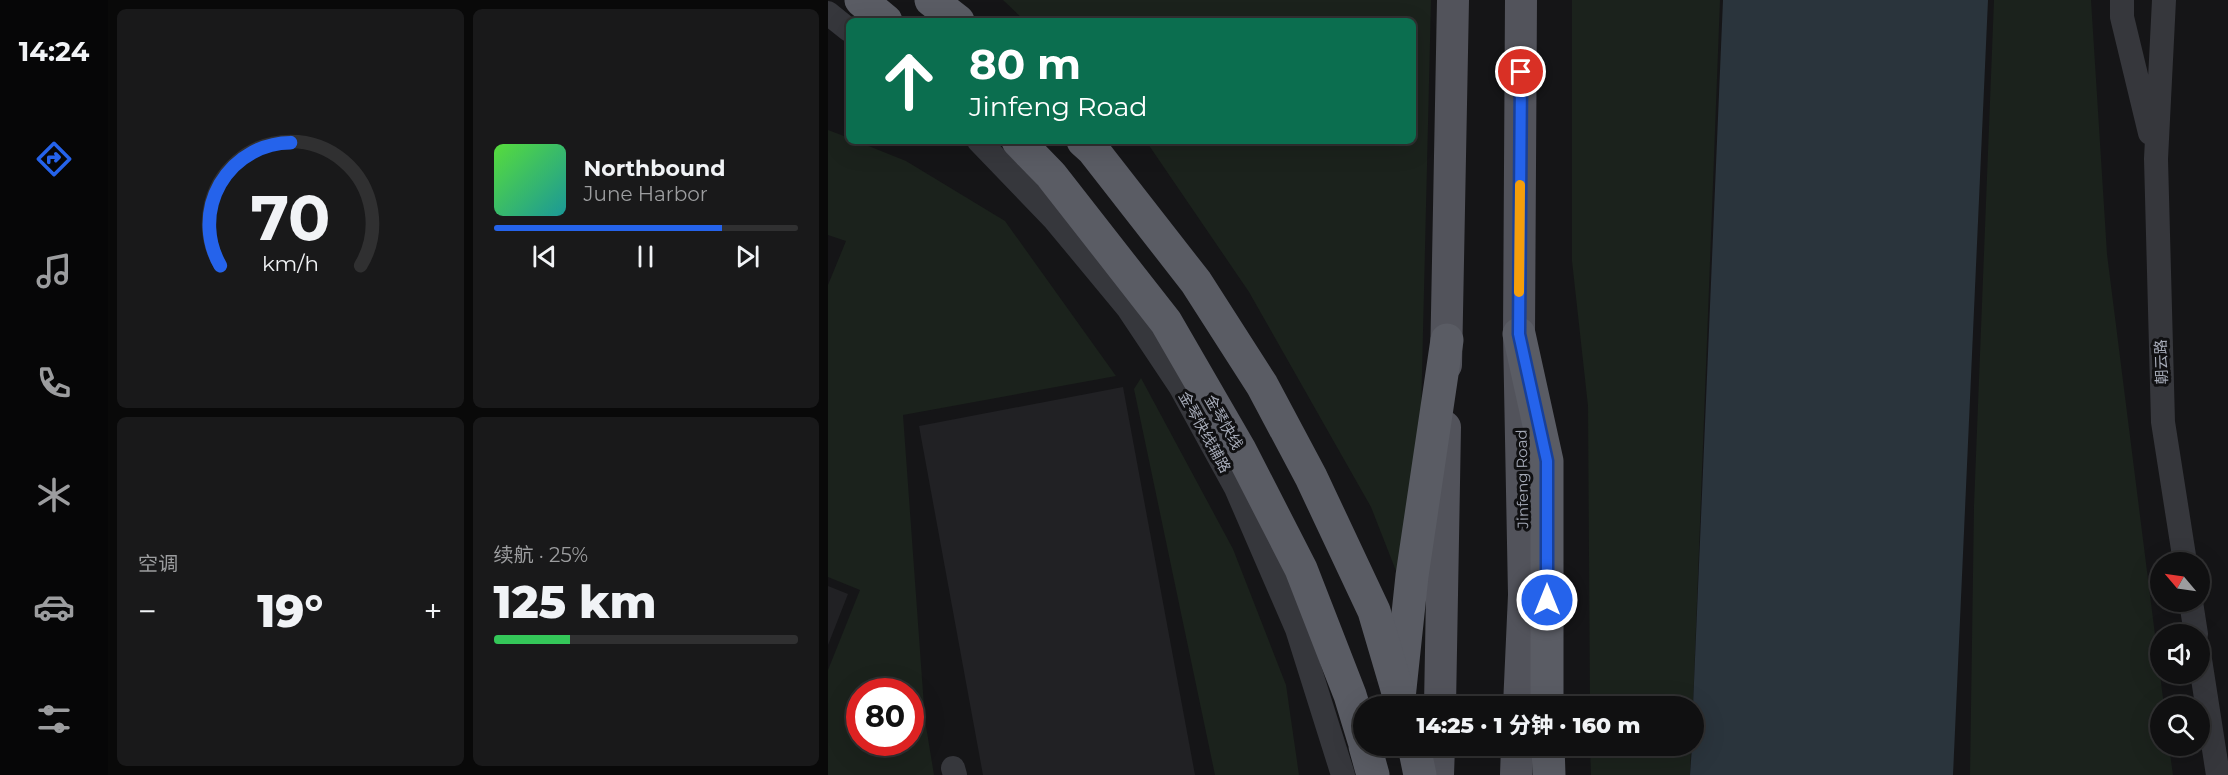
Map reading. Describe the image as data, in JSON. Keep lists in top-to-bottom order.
{
  "streets": {
    "highway": ["金琴快线"],
    "street": ["朝云路", "金琴快线辅路"]
  },
  "north": "top left",
  "page": {
    "tabs": "14:24",
    "turn": ["80 m", "Jinfeng Road"],
    "song": ["Northbound", "June Harbor"],
    "tile": [
      "空调",
      ["续航 · 25%", "125 km"]
    ],
    "heat": ["−", "19°", "+"],
    "limit": "80",
    "trip": "14:25 · 1 分钟 · 160 m",
    "gauge": ["70", "km/h"]
  }
}
